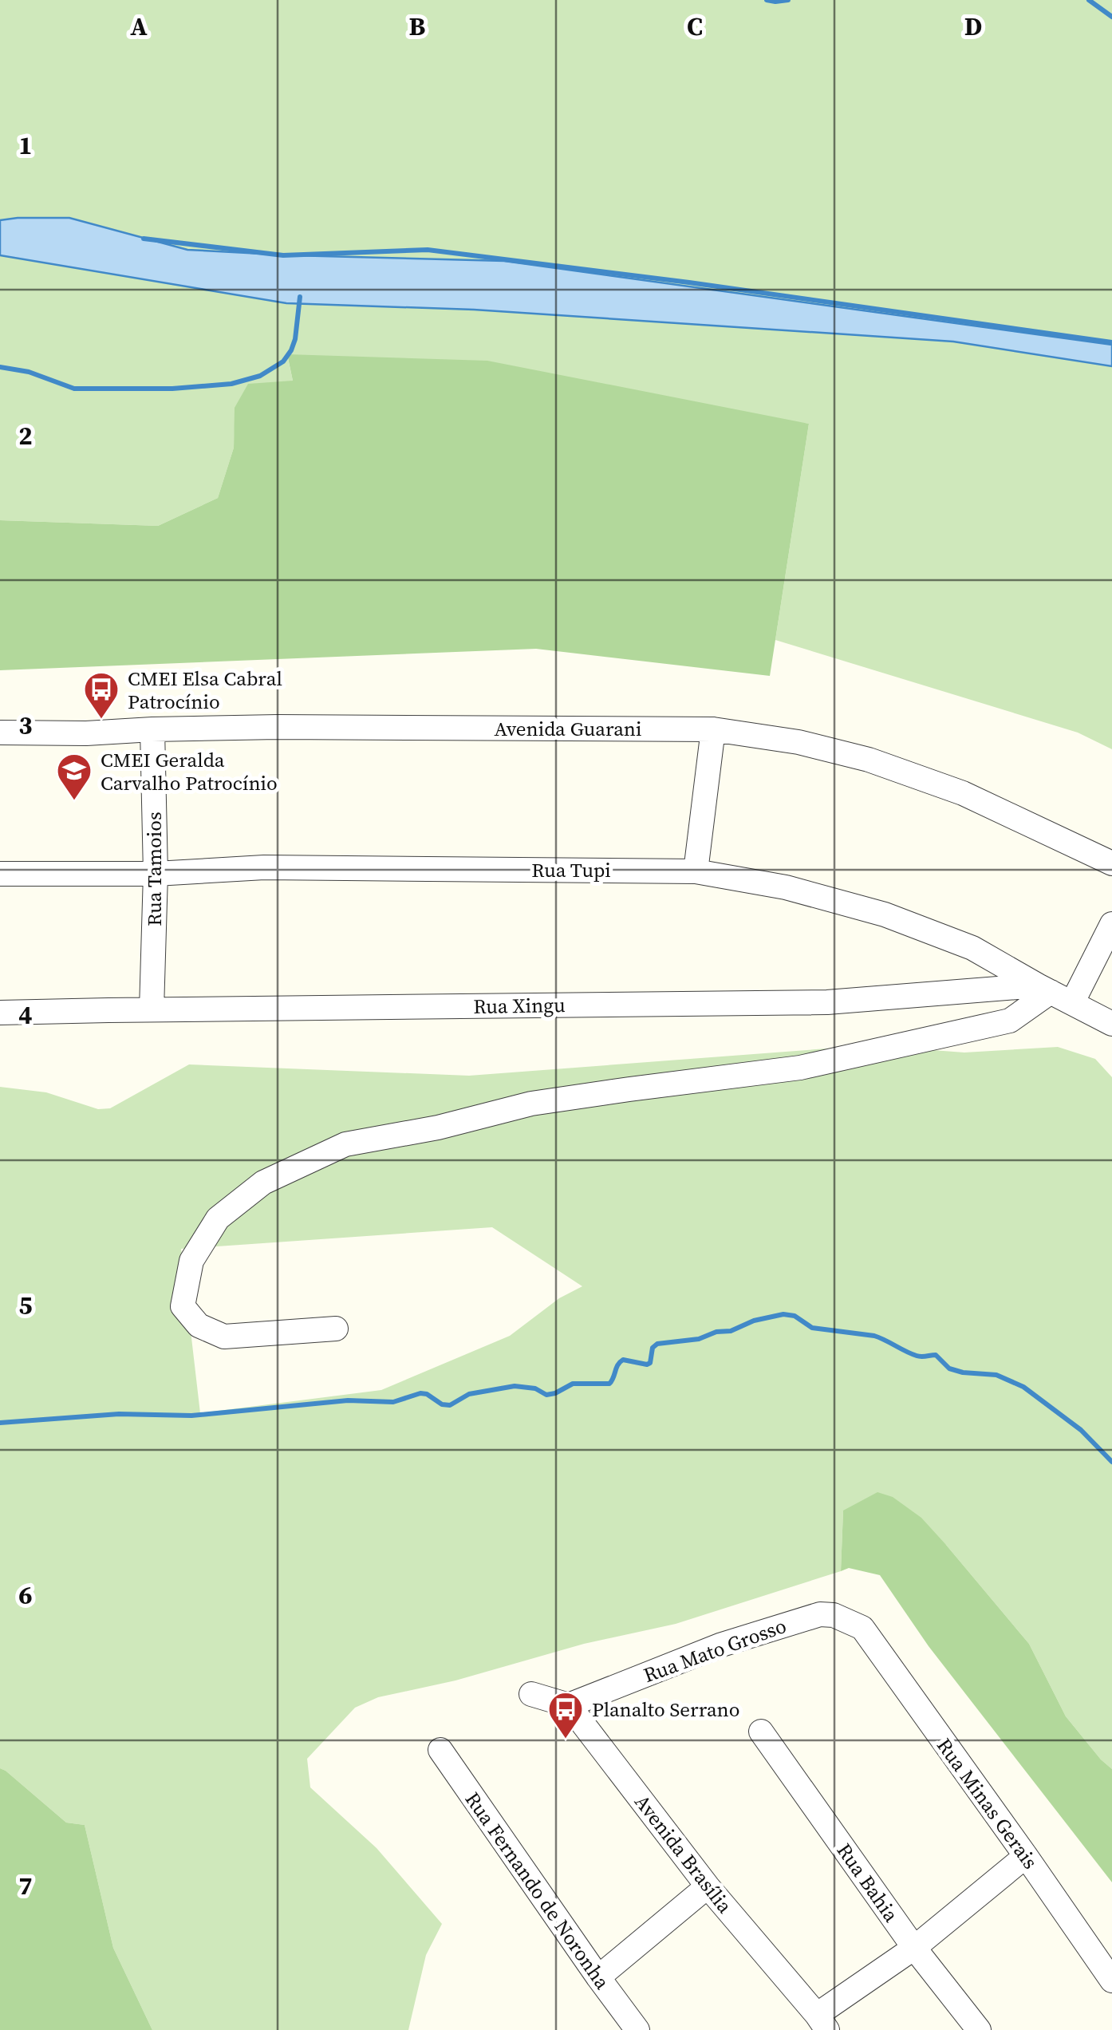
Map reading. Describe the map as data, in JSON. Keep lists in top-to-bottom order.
{
  "streets": {
    "street": [
      "Avenida Guarani",
      "Rua Tamoios",
      "Rua Tupi",
      "Rua Xingu",
      "Rua Mato Grosso",
      "Rua Minas Gerais",
      "Avenida Brasília",
      "Rua Bahia",
      "Rua Fernando de Noronha"
    ]
  },
  "crossings": [
    ["Avenida Guarani", "Rua Tamoios"],
    ["Rua Tamoios", "Rua Tupi"],
    ["Rua Tamoios", "Rua Xingu"],
    ["Rua Tupi", "Rua Xingu"],
    ["Rua Mato Grosso", "Rua Minas Gerais"],
    ["Rua Mato Grosso", "Avenida Brasília"]
  ],
  "places": {
    "bus stop": ["CMEI Elsa Cabral Patrocínio", "Planalto Serrano"],
    "school or university": ["CMEI Geralda Carvalho Patrocínio"]
  },
  "grid": {
    "columns": [
      "A",
      "B",
      "C",
      "D"
    ],
    "rows": [
      "1",
      "2",
      "3",
      "4",
      "5",
      "6",
      "7"
    ]
  }
}
